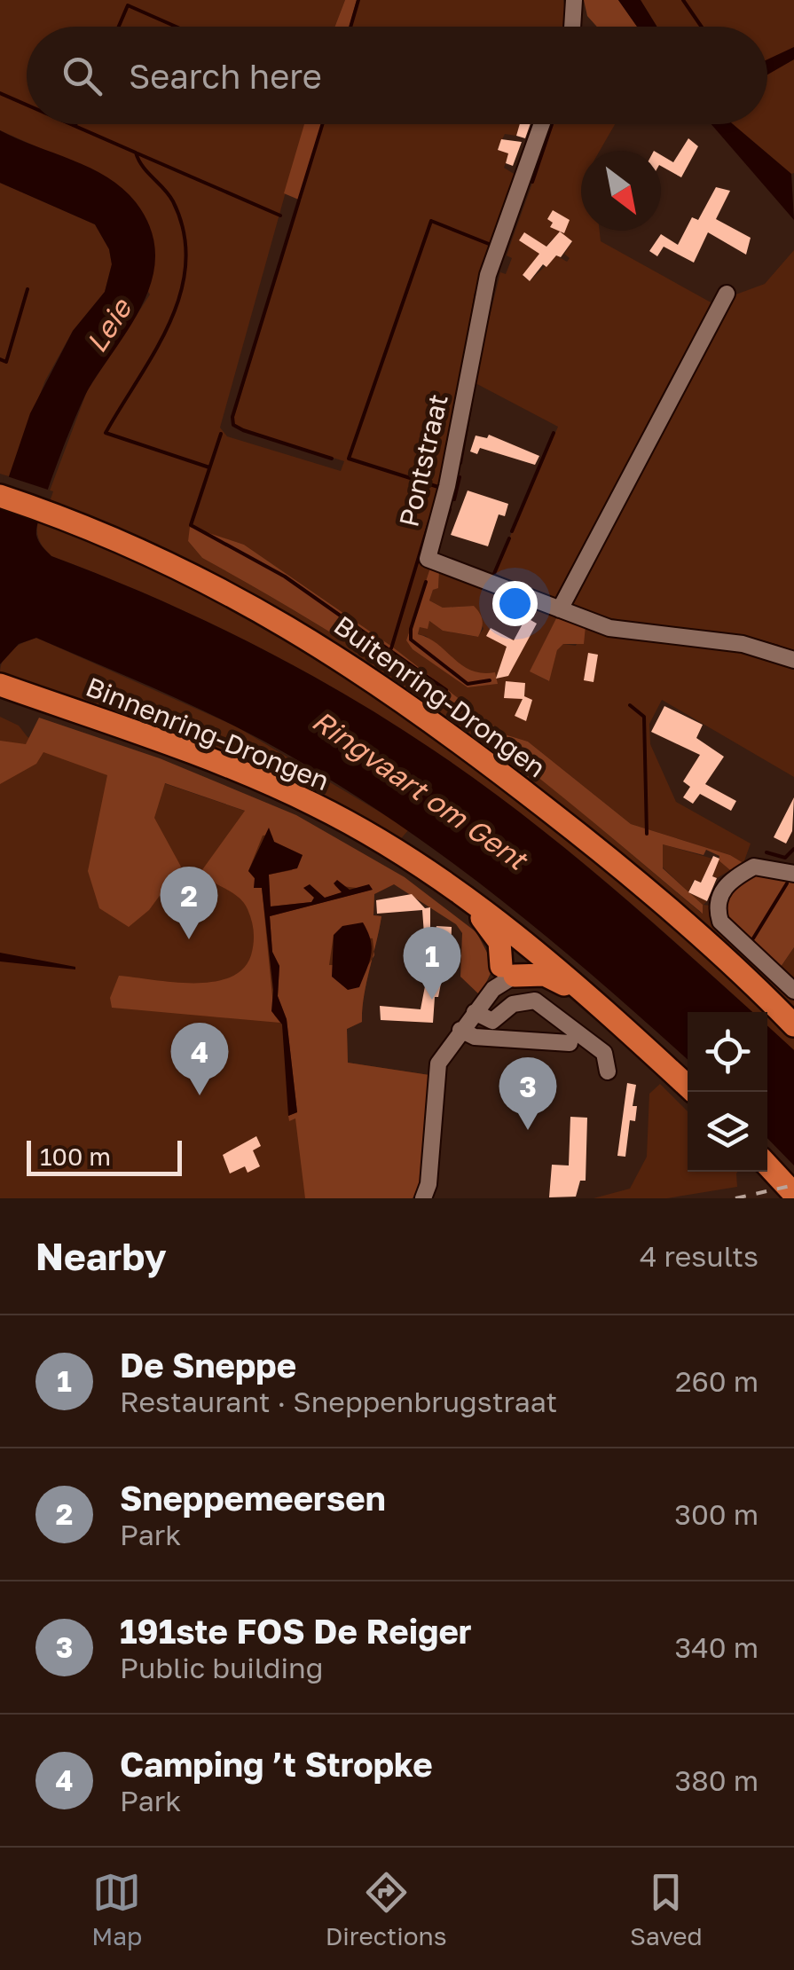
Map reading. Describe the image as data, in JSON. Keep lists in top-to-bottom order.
{
  "streets": {
    "highway": ["Buitenring-Drongen", "Binnenring-Drongen"],
    "street": ["Pontstraat"]
  },
  "water": ["Leie", "Ringvaart om Gent"],
  "scale_bar": "100 m",
  "north": "bottom right",
  "page": {
    "search": "Search here",
    "pins": [
      "2",
      "1",
      "4",
      "3"
    ],
    "scale": "100 m",
    "heading": ["Nearby", "4 results"],
    "list": [
      {
        "mark": "1",
        "name": "De Sneppe",
        "note": "Restaurant · Sneppenbrugstraat",
        "value": "260 m"
      },
      {
        "mark": "2",
        "name": "Sneppemeersen",
        "note": "Park",
        "value": "300 m"
      },
      {
        "mark": "3",
        "name": "191ste FOS De Reiger",
        "note": "Public building",
        "value": "340 m"
      },
      {
        "mark": "4",
        "name": "Camping ’t Stropke",
        "note": "Park",
        "value": "380 m"
      }
    ],
    "nav": ["Map", "Directions", "Saved"]
  }
}
